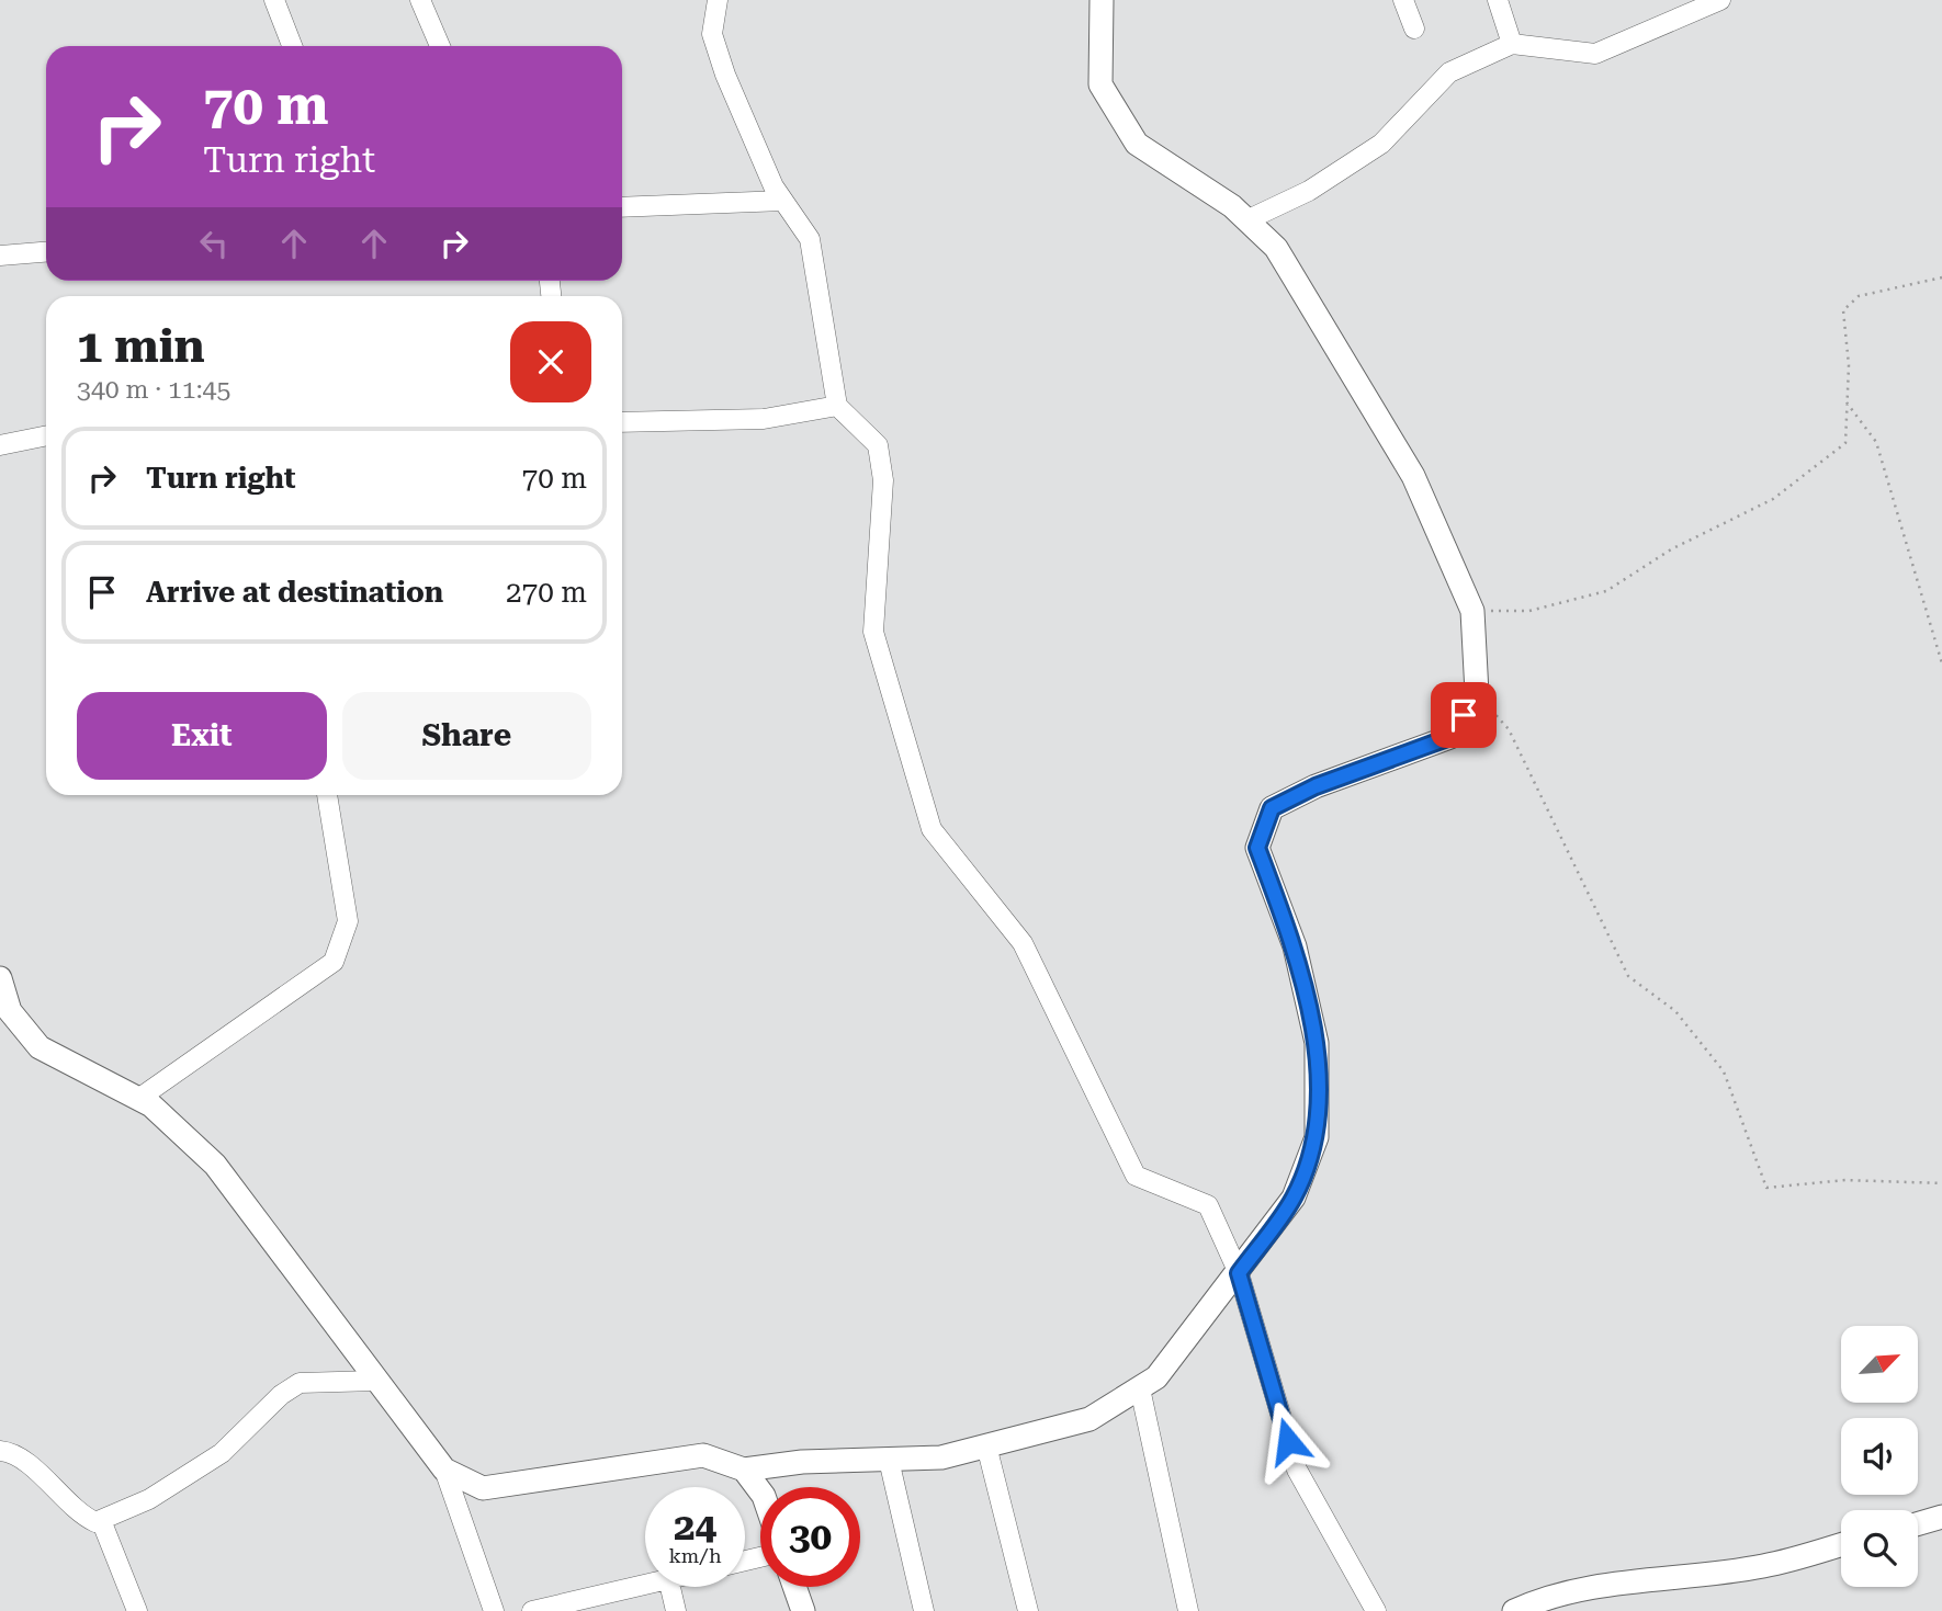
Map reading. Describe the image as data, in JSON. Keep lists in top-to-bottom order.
{
  "north": "top right",
  "page": {
    "turn": ["70 m", "Turn right"],
    "heading": ["1 min", "340 m · 11:45"],
    "list": [
      {
        "name": "Turn right",
        "value": "70 m"
      },
      {
        "name": "Arrive at destination",
        "value": "270 m"
      }
    ],
    "buttons": ["Exit", "Share"],
    "speed": "24 km/h",
    "limit": "30"
  }
}
